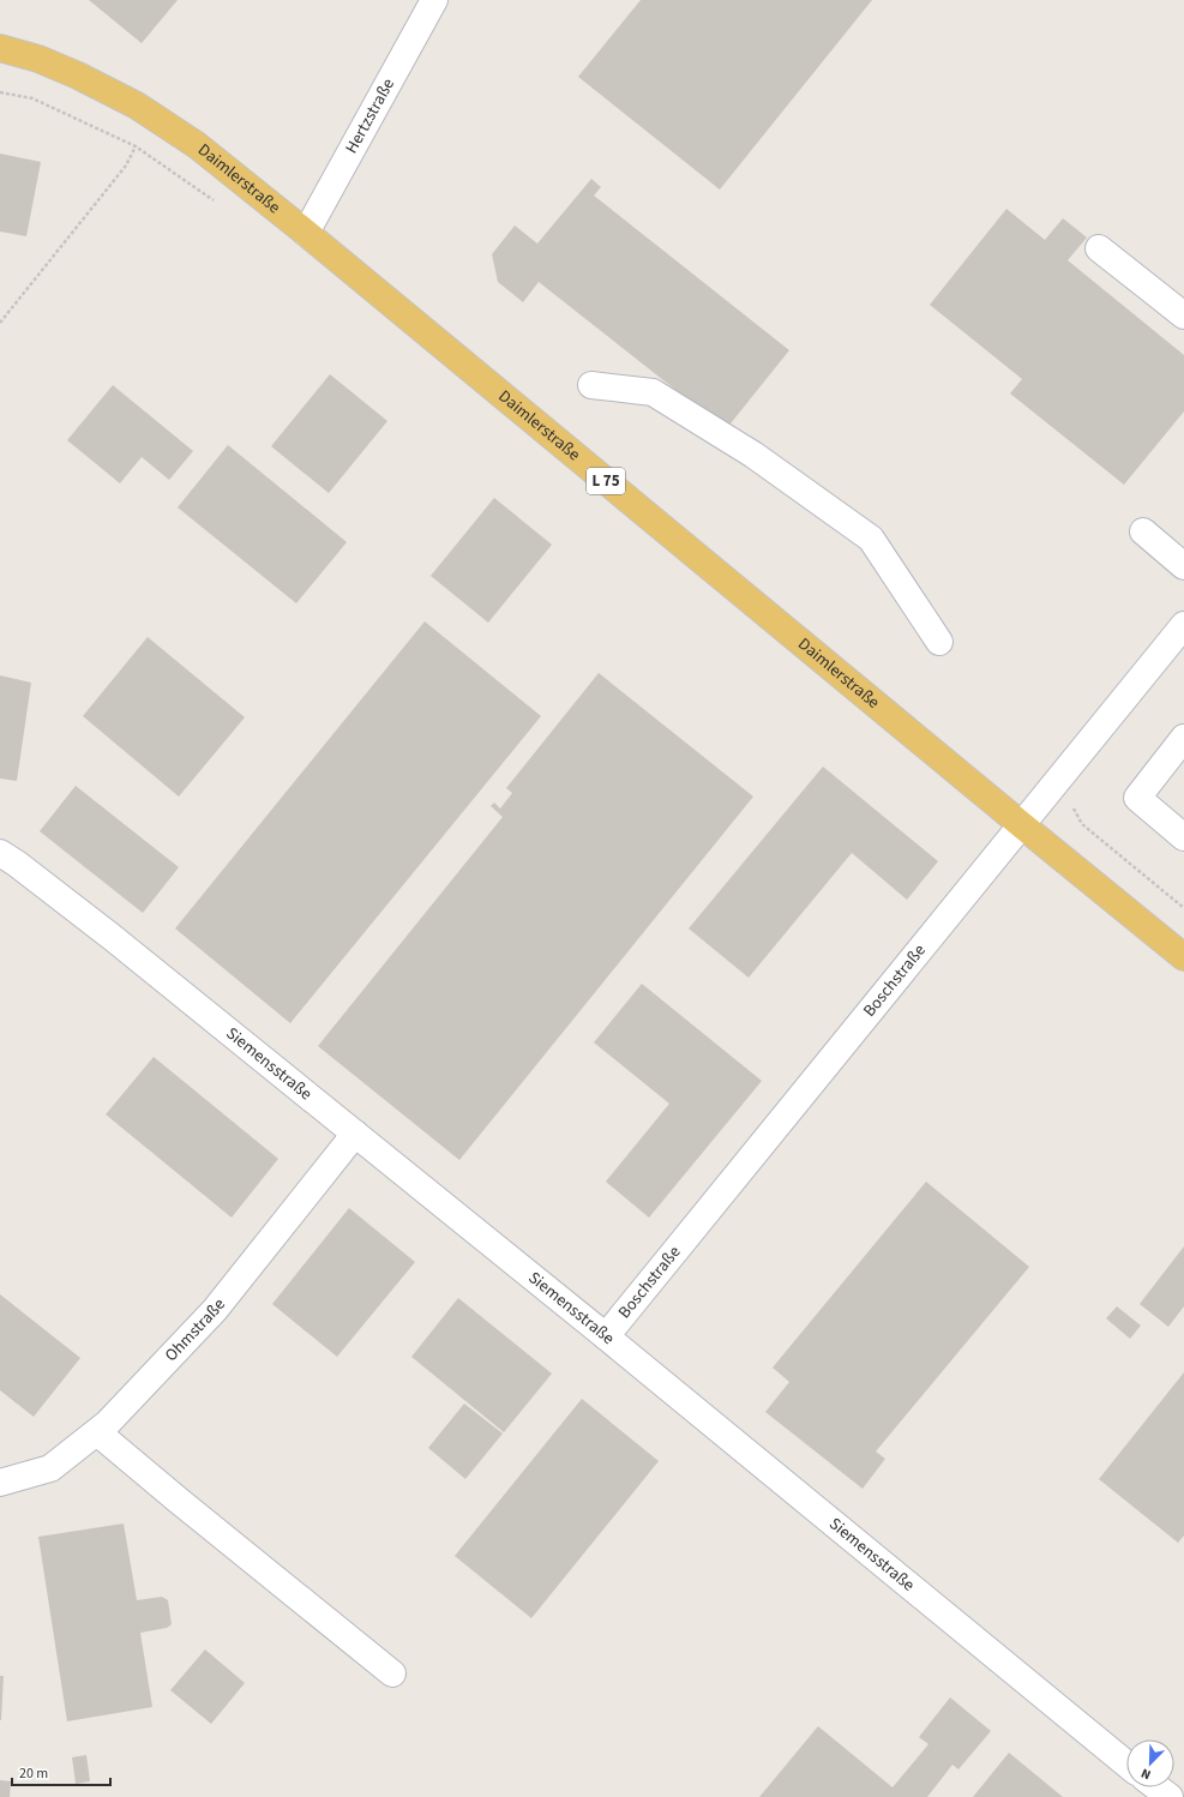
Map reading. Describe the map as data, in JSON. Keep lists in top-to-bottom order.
{
  "streets": {
    "main road": ["Daimlerstraße", "L 75"],
    "street": [
      "Hertzstraße",
      "Boschstraße",
      "Siemensstraße",
      "Ohmstraße"
    ]
  },
  "crossings": [
    ["Hertzstraße", "Daimlerstraße"],
    ["Daimlerstraße", "Boschstraße"],
    ["Boschstraße", "Siemensstraße"],
    ["Siemensstraße", "Ohmstraße"]
  ],
  "scale_bar": "20 m",
  "north": "bottom left"
}
